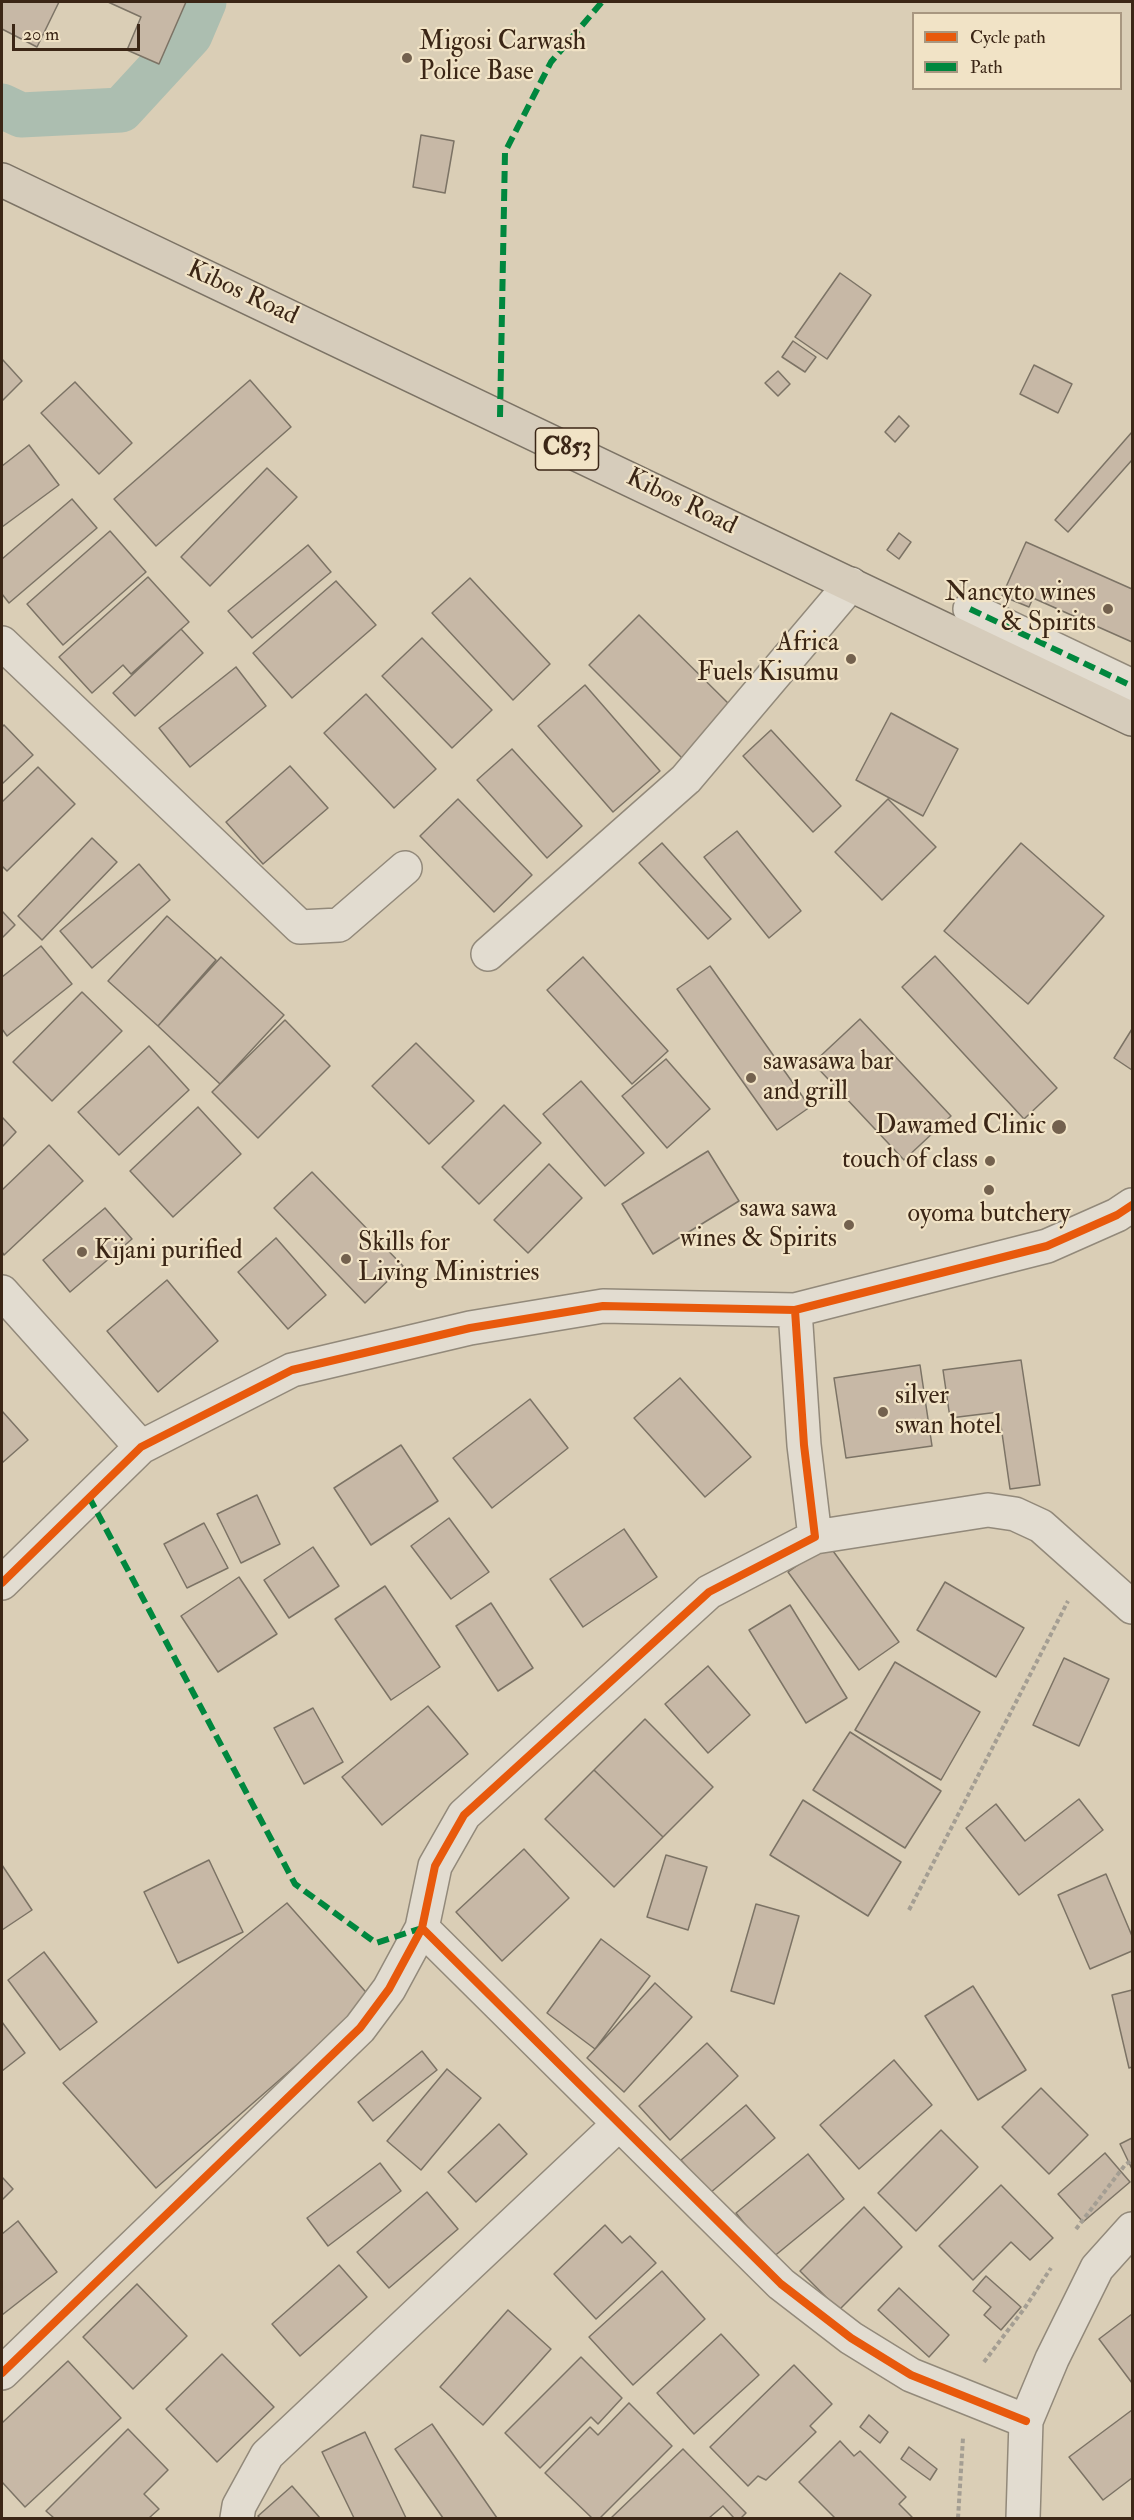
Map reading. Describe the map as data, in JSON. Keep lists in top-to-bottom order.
{
  "streets": {
    "main road": ["Kibos Road", "C853"]
  },
  "places": [
    "Migosi Carwash Police Base",
    "Nancyto wines & Spirits",
    "Africa Fuels Kisumu",
    "sawasawa bar and grill",
    "Dawamed Clinic",
    "touch of class",
    "oyoma butchery",
    "sawa sawa wines & Spirits",
    "Kijani purified",
    "Skills for Living Ministries",
    "silver swan hotel"
  ],
  "legend": ["Cycle path", "Path"],
  "scale_bar": "20 m"
}
